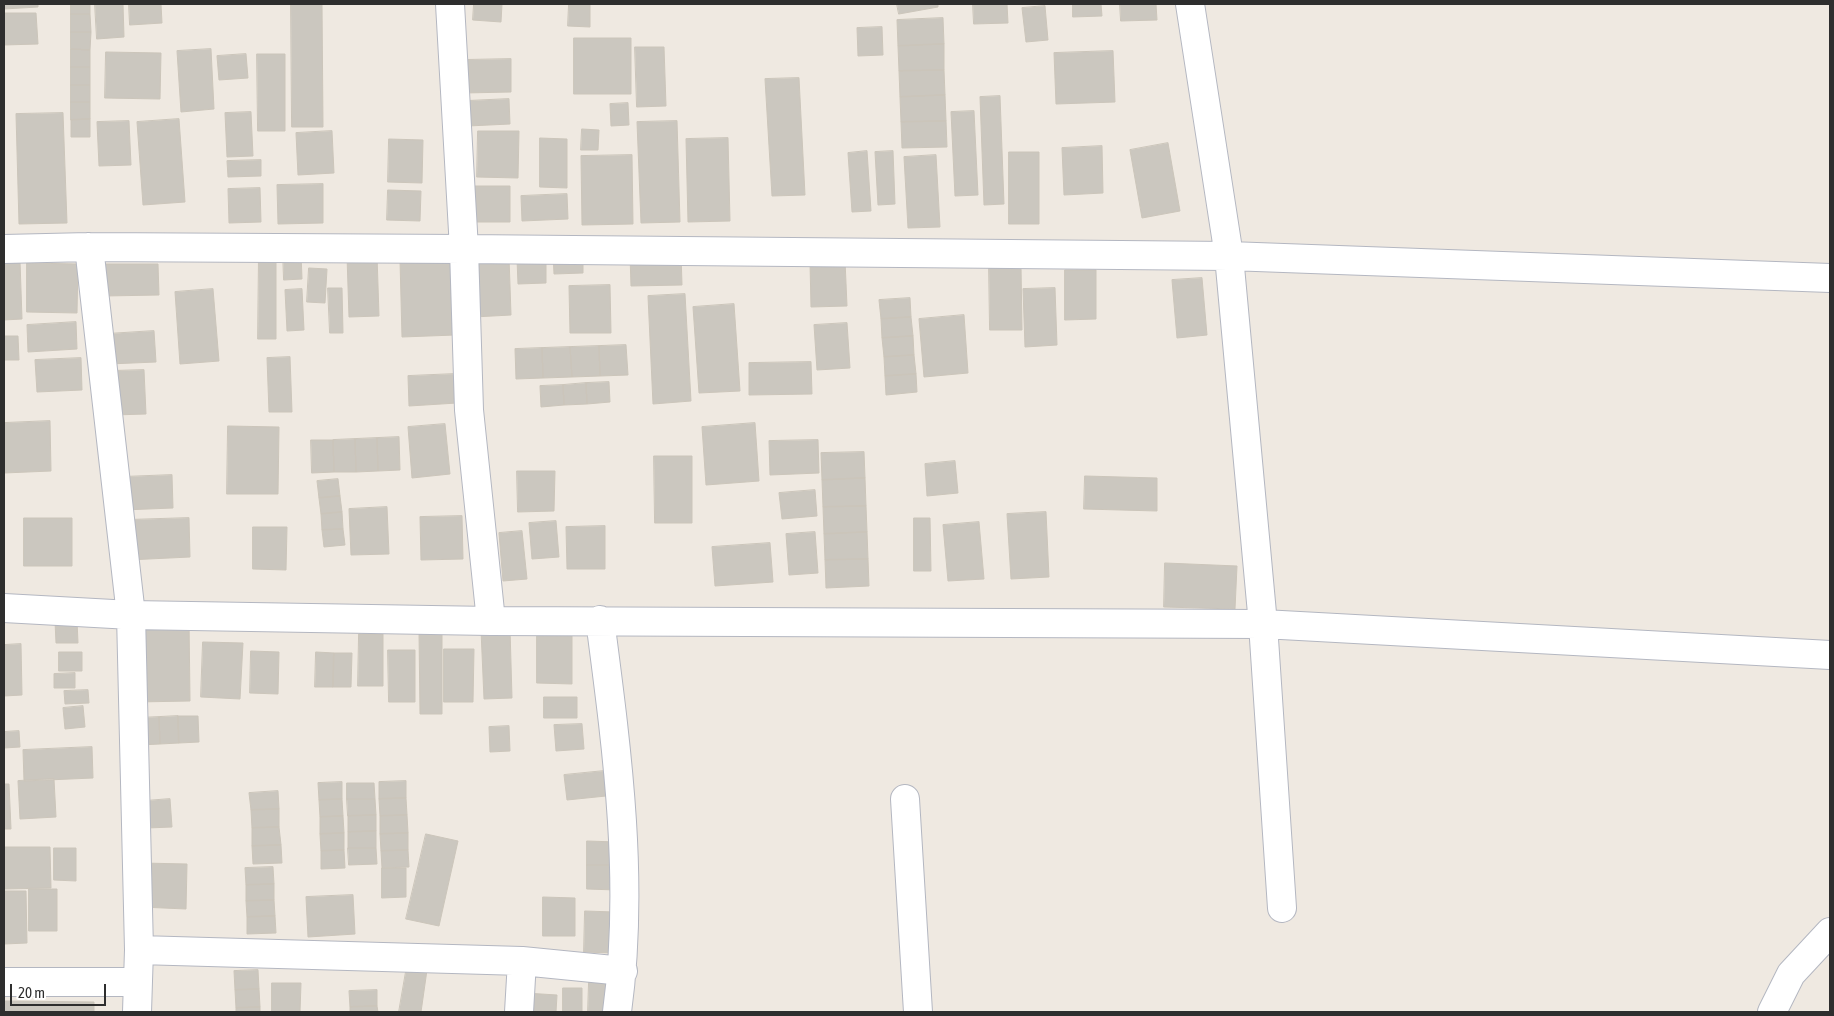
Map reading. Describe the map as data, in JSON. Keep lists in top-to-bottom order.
{
  "scale_bar": "20 m"
}
